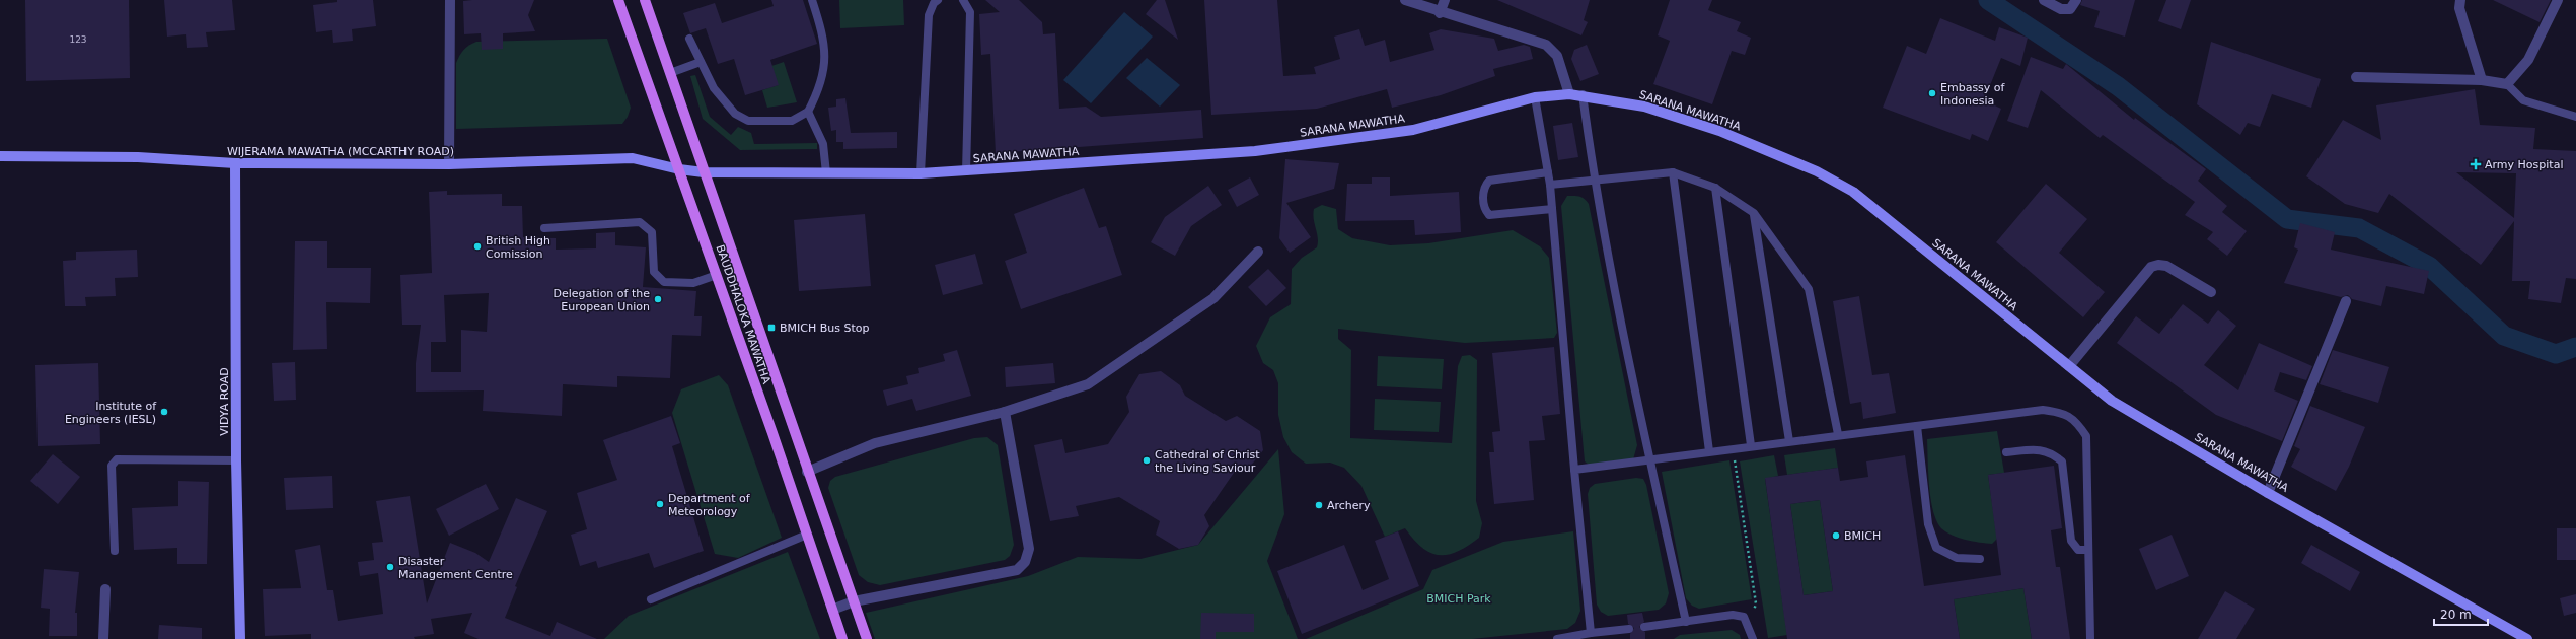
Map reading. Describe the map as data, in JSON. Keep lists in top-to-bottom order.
{
  "streets": {
    "main road": ["BAUDDHALOKA MAWATHA"],
    "street": ["SARANA MAWATHA", "WIJERAMA MAWATHA (MCCARTHY ROAD)", "VIDYA ROAD"]
  },
  "crossings": [
    ["SARANA MAWATHA", "WIJERAMA MAWATHA (MCCARTHY ROAD)"],
    ["SARANA MAWATHA", "BAUDDHALOKA MAWATHA"],
    ["WIJERAMA MAWATHA (MCCARTHY ROAD)", "BAUDDHALOKA MAWATHA"],
    ["WIJERAMA MAWATHA (MCCARTHY ROAD)", "VIDYA ROAD"]
  ],
  "parks": ["BMICH Park"],
  "places": {
    "other": [
      "Embassy of Indonesia",
      "British High Comission",
      "Delegation of the European Union",
      "Institute of Engineers (IESL)",
      "Cathedral of Christ the Living Saviour",
      "Department of Meteorology",
      "Archery",
      "BMICH",
      "Disaster Management Centre"
    ],
    "health": ["Army Hospital"],
    "transit": ["BMICH Bus Stop"]
  },
  "house_numbers": ["123"],
  "scale_bar": "20 m"
}
